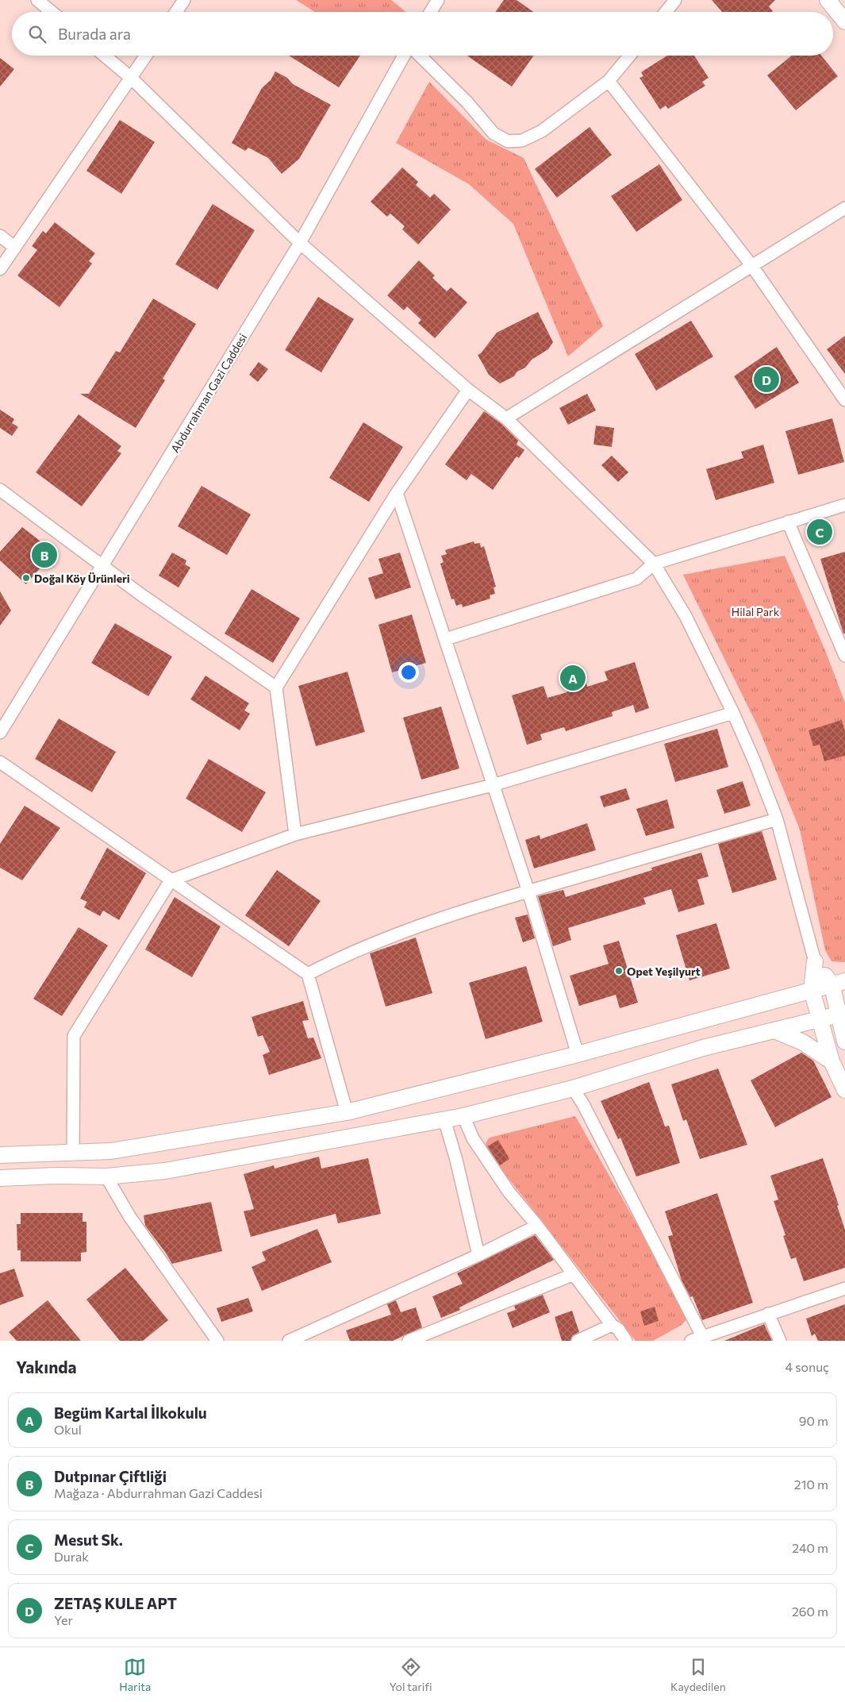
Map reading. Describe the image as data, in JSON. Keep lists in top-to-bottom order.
{
  "streets": {
    "street": ["Abdurrahman Gazi Caddesi"]
  },
  "parks": ["Hilal Park"],
  "places": ["Doğal Köy Ürünleri", "Opet Yeşilyurt"],
  "page": {
    "search": "Burada ara",
    "pins": [
      "D",
      "C",
      "B",
      "A"
    ],
    "heading": ["Yakında", "4 sonuç"],
    "list": [
      {
        "mark": "A",
        "name": "Begüm Kartal İlkokulu",
        "note": "Okul",
        "value": "90 m"
      },
      {
        "mark": "B",
        "name": "Dutpınar Çiftliği",
        "note": "Mağaza · Abdurrahman Gazi Caddesi",
        "value": "210 m"
      },
      {
        "mark": "C",
        "name": "Mesut Sk.",
        "note": "Durak",
        "value": "240 m"
      },
      {
        "mark": "D",
        "name": "ZETAŞ KULE APT",
        "note": "Yer",
        "value": "260 m"
      }
    ],
    "nav": ["Harita", "Yol tarifi", "Kaydedilen"]
  }
}
